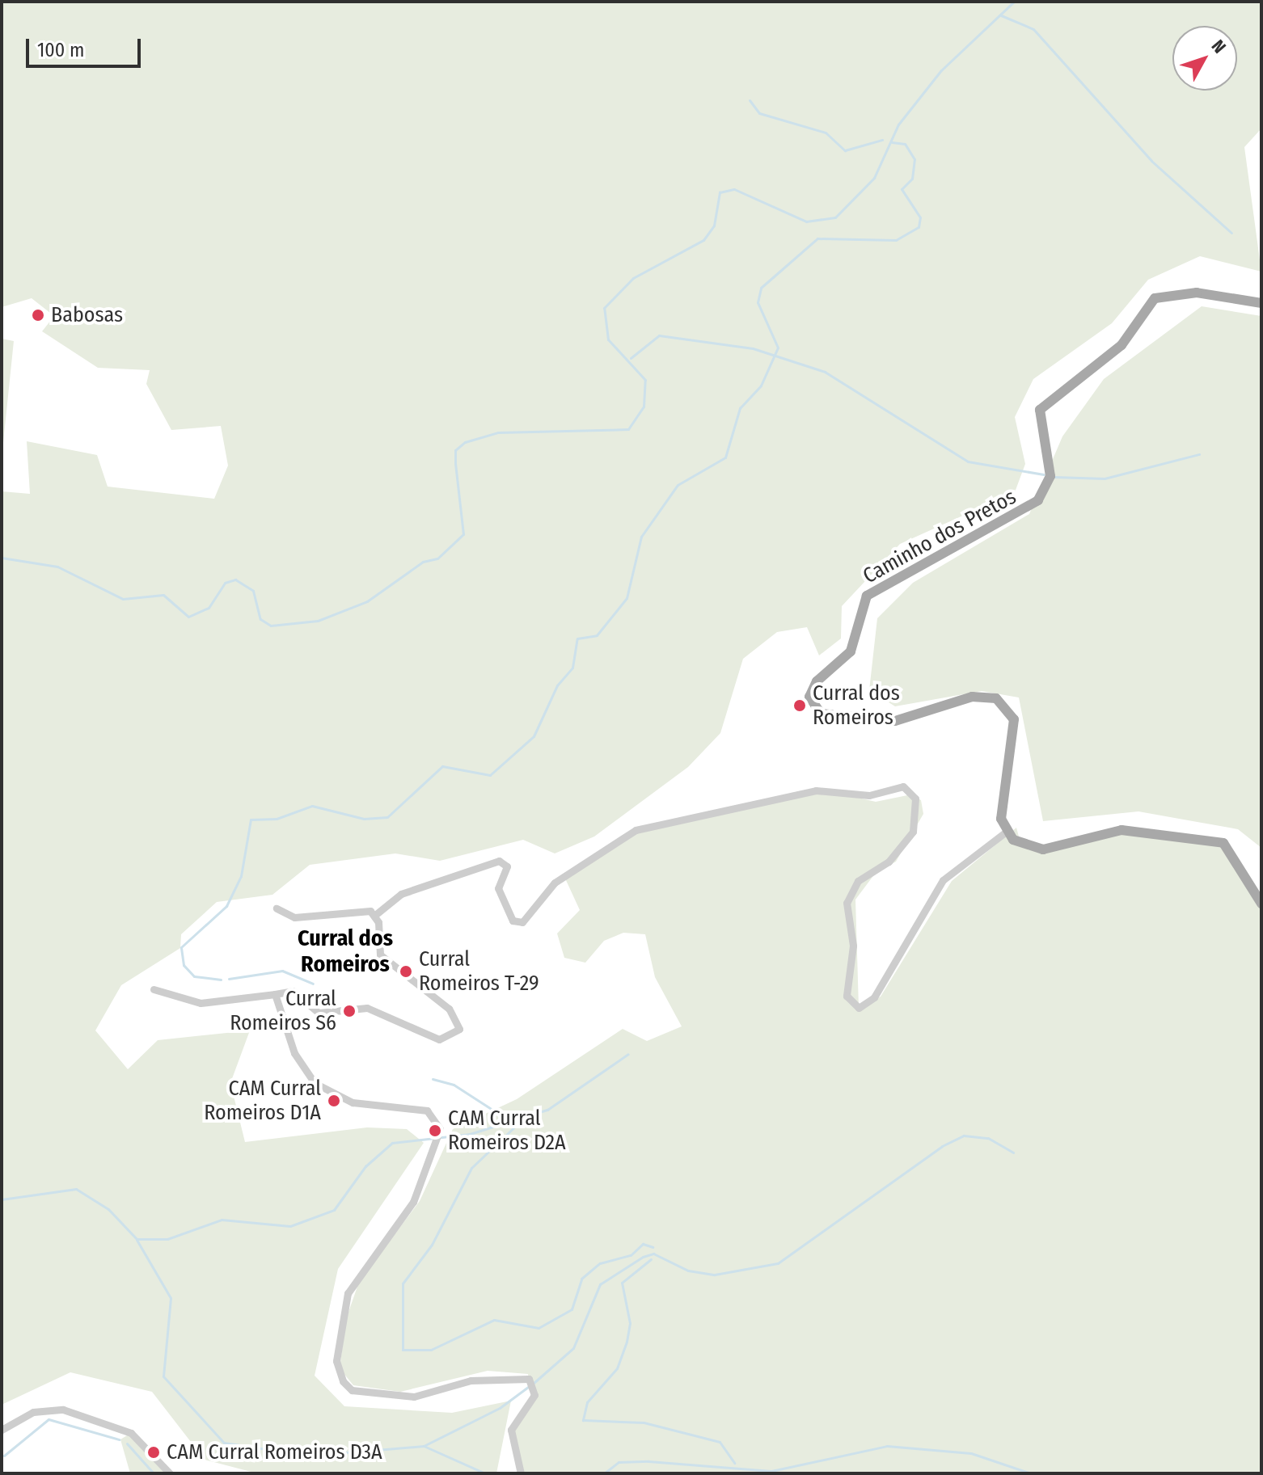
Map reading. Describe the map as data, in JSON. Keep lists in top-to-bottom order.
{
  "streets": {
    "main road": ["Caminho dos Pretos"]
  },
  "districts": ["Curral dos Romeiros"],
  "places": [
    "Babosas",
    "Curral dos Romeiros",
    "Curral Romeiros T-29",
    "Curral Romeiros S6",
    "CAM Curral Romeiros D1A",
    "CAM Curral Romeiros D2A",
    "CAM Curral Romeiros D3A"
  ],
  "scale_bar": "100 m",
  "north": "top right"
}
